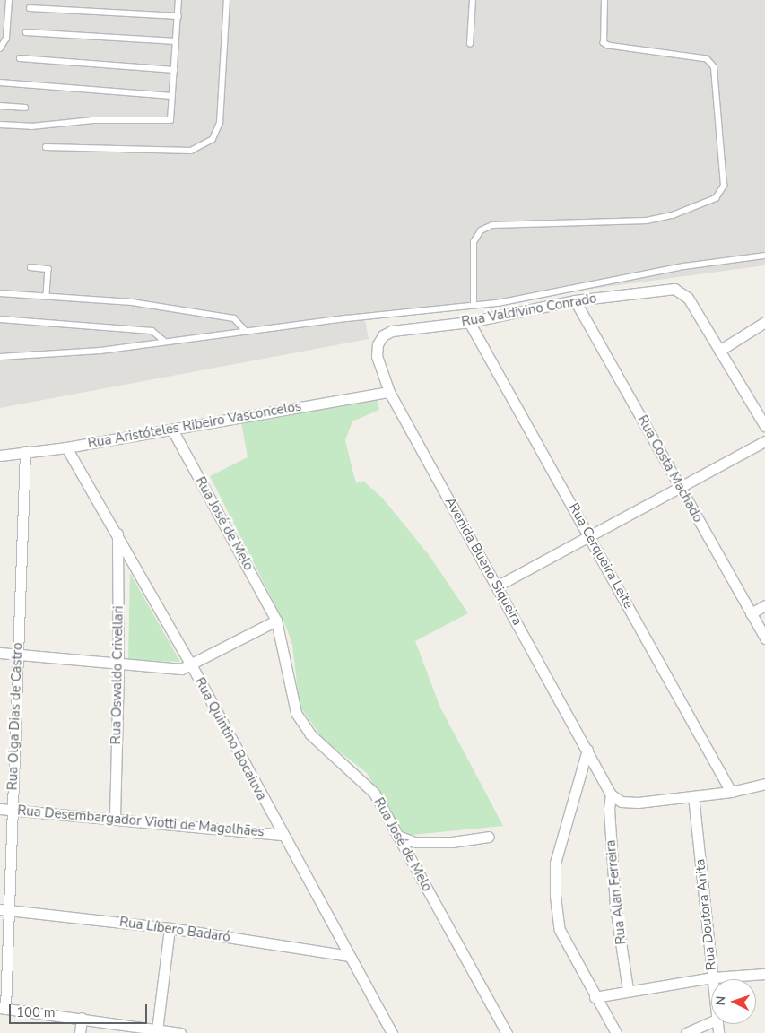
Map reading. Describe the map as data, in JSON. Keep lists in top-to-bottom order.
{
  "streets": {
    "street": [
      "Rua Valdivino Conrado",
      "Rua Aristóteles Ribeiro Vasconcelos",
      "Rua Costa Machado",
      "Rua José de Melo",
      "Rua Cerqueira Leite",
      "Avenida Bueno Siqueira",
      "Rua Oswaldo Crivellari",
      "Rua Olga Dias de Castro",
      "Rua Quintino Bocaiuva",
      "Rua Desembargador Viotti de Magalhães",
      "Rua Alan Ferreira",
      "Rua Doutora Anita",
      "Rua Líbero Badaró"
    ]
  },
  "crossings": [
    ["Rua Valdivino Conrado", "Rua Costa Machado"],
    ["Rua Valdivino Conrado", "Rua Cerqueira Leite"],
    ["Rua Valdivino Conrado", "Avenida Bueno Siqueira"],
    ["Rua Aristóteles Ribeiro Vasconcelos", "Rua José de Melo"],
    ["Rua Aristóteles Ribeiro Vasconcelos", "Avenida Bueno Siqueira"],
    ["Rua Aristóteles Ribeiro Vasconcelos", "Rua Olga Dias de Castro"],
    ["Rua Aristóteles Ribeiro Vasconcelos", "Rua Quintino Bocaiuva"],
    ["Avenida Bueno Siqueira", "Rua Alan Ferreira"],
    ["Rua Oswaldo Crivellari", "Rua Quintino Bocaiuva"],
    ["Rua Oswaldo Crivellari", "Rua Desembargador Viotti de Magalhães"],
    ["Rua Olga Dias de Castro", "Rua Desembargador Viotti de Magalhães"],
    ["Rua Olga Dias de Castro", "Rua Líbero Badaró"],
    ["Rua Quintino Bocaiuva", "Rua Desembargador Viotti de Magalhães"],
    ["Rua Quintino Bocaiuva", "Rua Líbero Badaró"]
  ],
  "scale_bar": "100 m",
  "north": "left"
}
